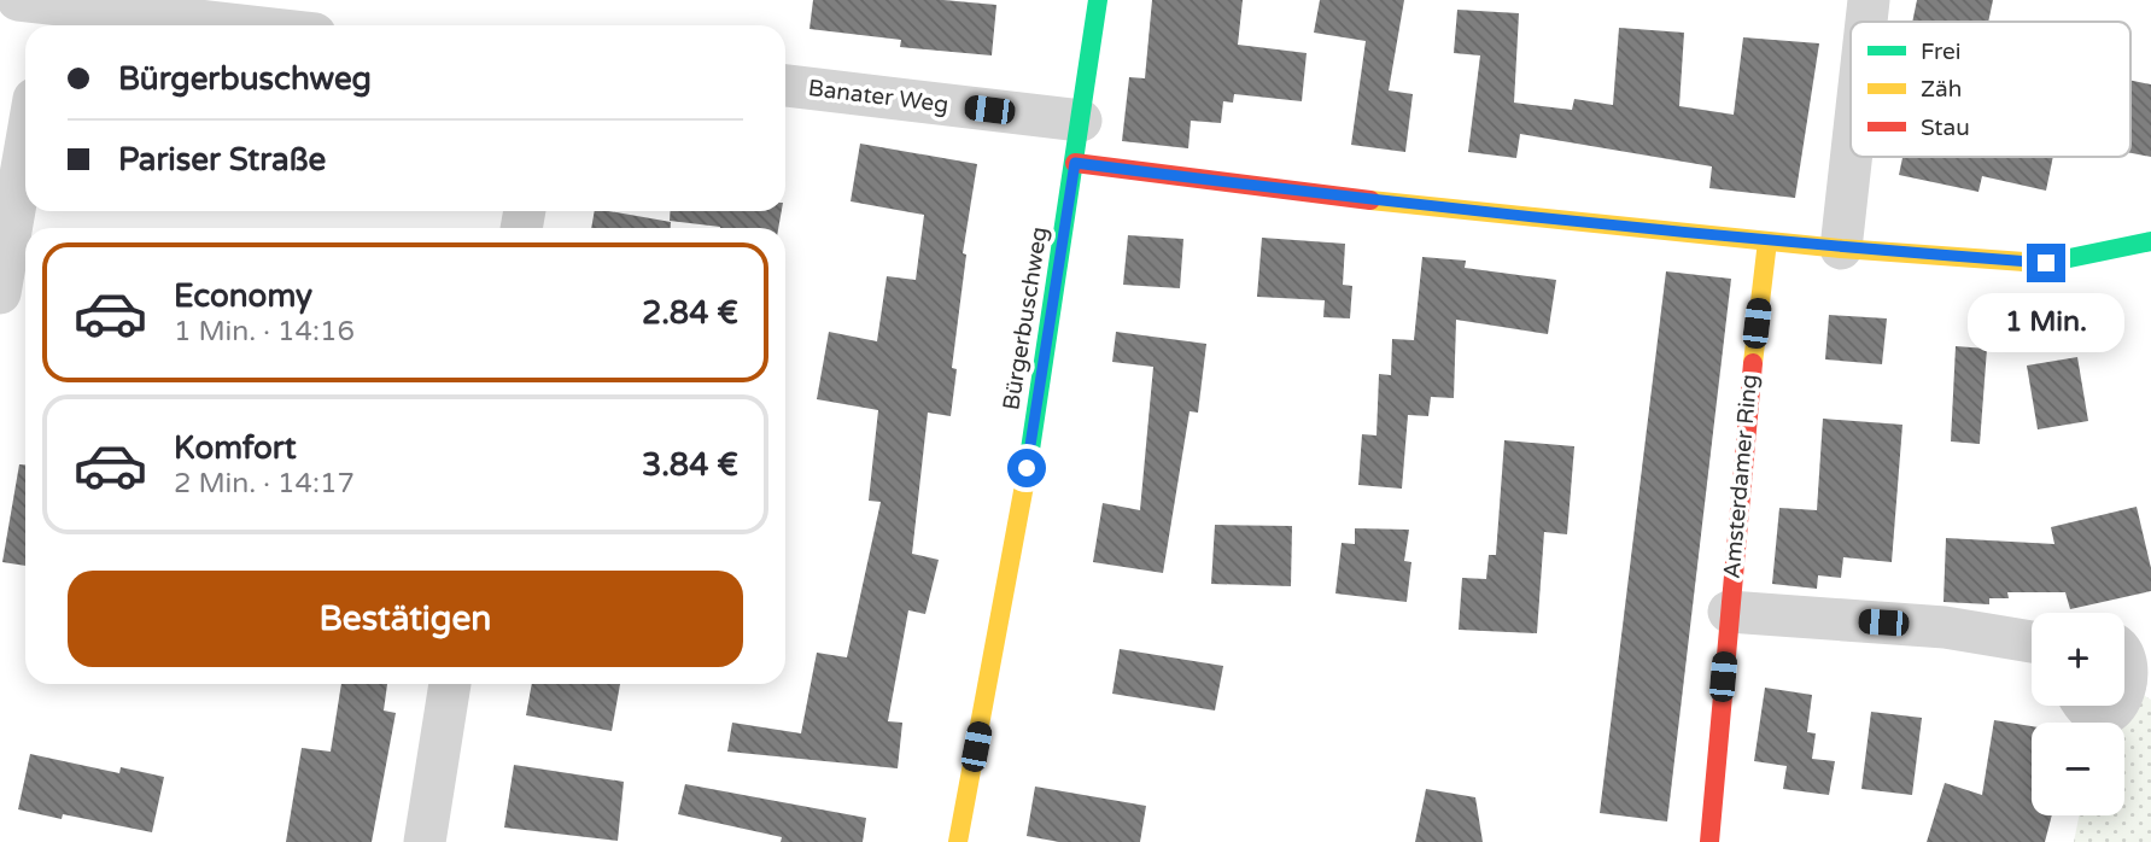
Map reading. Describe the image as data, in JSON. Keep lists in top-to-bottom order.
{
  "streets": {
    "street": ["Banater Weg", "Bürgerbuschweg", "Amsterdamer Ring"]
  },
  "crossings": [
    ["Banater Weg", "Bürgerbuschweg"]
  ],
  "legend": ["Frei", "Zäh", "Stau"],
  "page": {
    "banner": ["Bürgerbuschweg", "Pariser Straße"],
    "list": [
      {
        "name": "Economy",
        "note": "1 Min. · 14:16",
        "value": "2.84 €"
      },
      {
        "name": "Komfort",
        "note": "2 Min. · 14:17",
        "value": "3.84 €"
      }
    ],
    "bubble": "1 Min.",
    "buttons": "Bestätigen",
    "map_buttons": ["+", "−"]
  }
}
